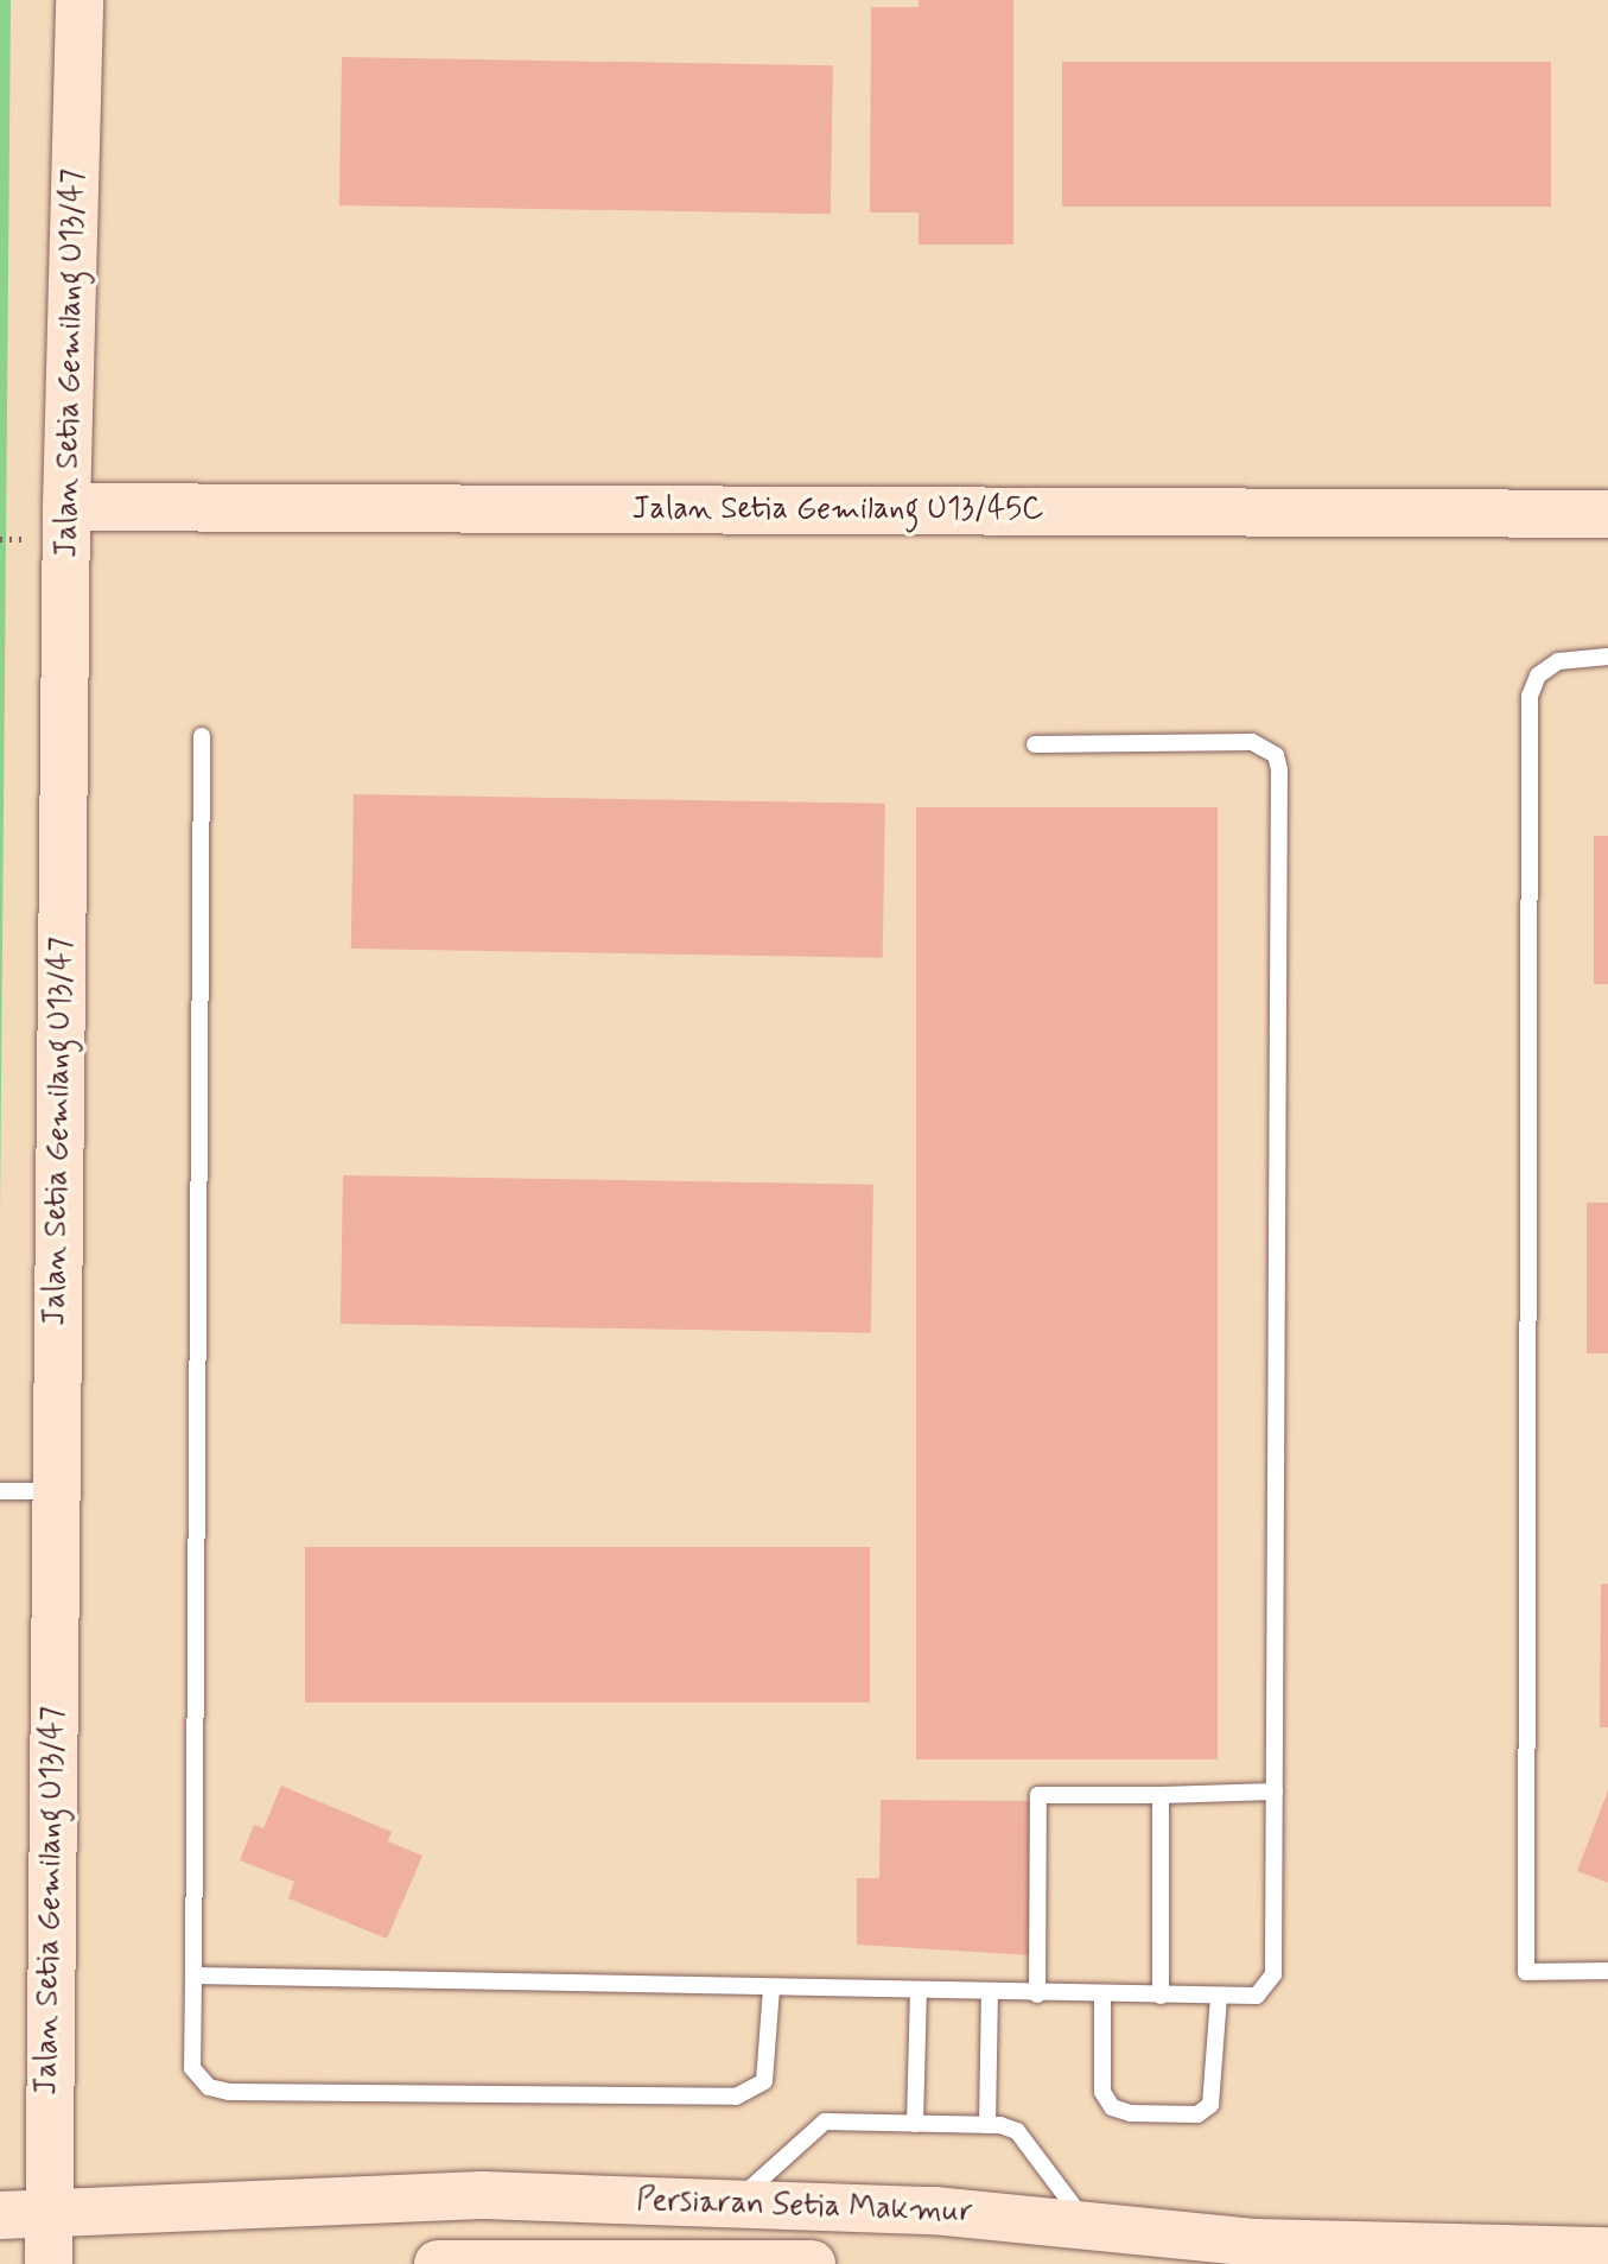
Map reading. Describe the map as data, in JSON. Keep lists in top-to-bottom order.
{
  "streets": {
    "street": ["Jalan Setia Gemilang U13/47", "Jalan Setia Gemilang U13/45C", "Persiaran Setia Makmur"]
  },
  "crossings": [
    ["Jalan Setia Gemilang U13/47", "Jalan Setia Gemilang U13/45C"],
    ["Jalan Setia Gemilang U13/47", "Persiaran Setia Makmur"]
  ]
}
